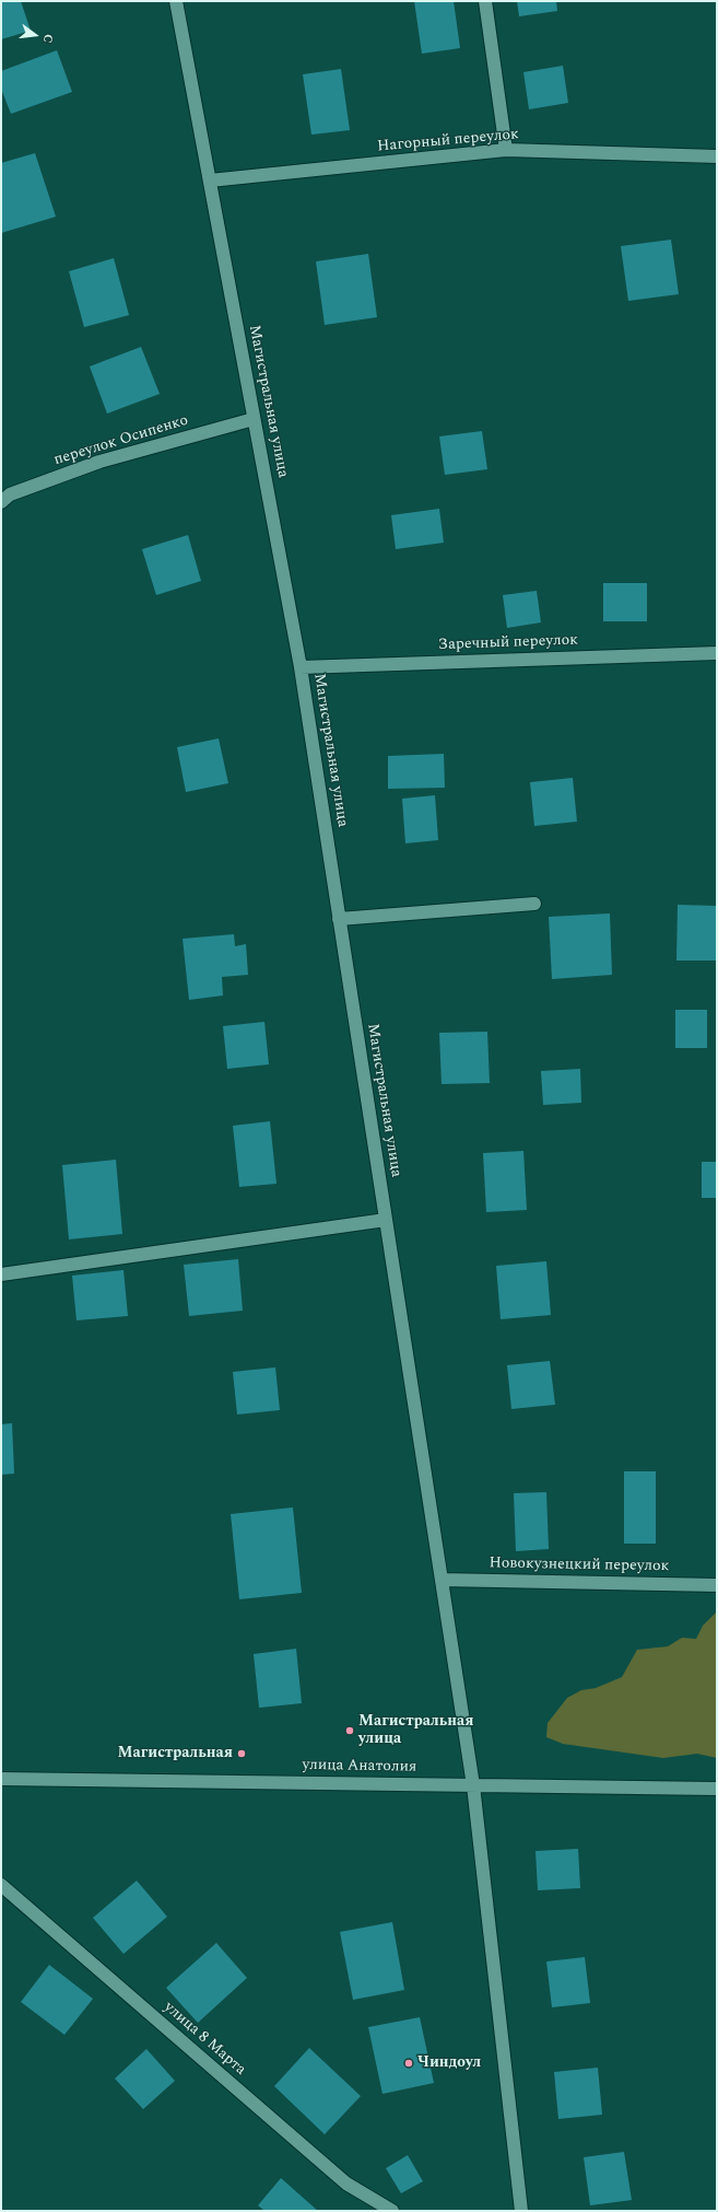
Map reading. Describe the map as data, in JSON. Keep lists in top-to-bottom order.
{
  "streets": {
    "street": [
      "Нагорный переулок",
      "Магистральная улица",
      "переулок Осипенко",
      "Заречный переулок",
      "Новокузнецкий переулок",
      "улица Анатолия",
      "улица 8 Марта"
    ]
  },
  "crossings": [
    ["Нагорный переулок", "Магистральная улица"],
    ["Магистральная улица", "переулок Осипенко"],
    ["Магистральная улица", "Заречный переулок"],
    ["Магистральная улица", "Новокузнецкий переулок"],
    ["Магистральная улица", "улица Анатолия"]
  ],
  "places": ["Магистральная улица", "Магистральная", "Чиндоул"],
  "north": "right"
}
